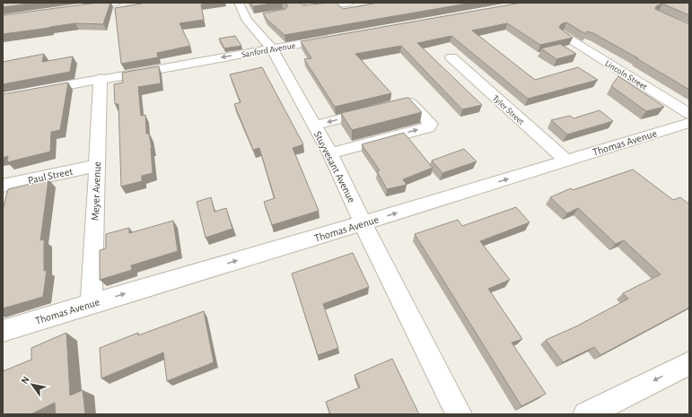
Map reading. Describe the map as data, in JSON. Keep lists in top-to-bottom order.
{
  "streets": {
    "street": [
      "Sanford Avenue",
      "Lincoln Street",
      "Tyler Street",
      "Thomas Avenue",
      "Stuyvesant Avenue",
      "Paul Street",
      "Meyer Avenue"
    ]
  },
  "crossings": [
    ["Sanford Avenue", "Stuyvesant Avenue"],
    ["Sanford Avenue", "Meyer Avenue"],
    ["Tyler Street", "Thomas Avenue"],
    ["Thomas Avenue", "Stuyvesant Avenue"],
    ["Thomas Avenue", "Meyer Avenue"],
    ["Paul Street", "Meyer Avenue"]
  ],
  "one_way": ["Sanford Avenue", "Thomas Avenue"],
  "north": "top left"
}
